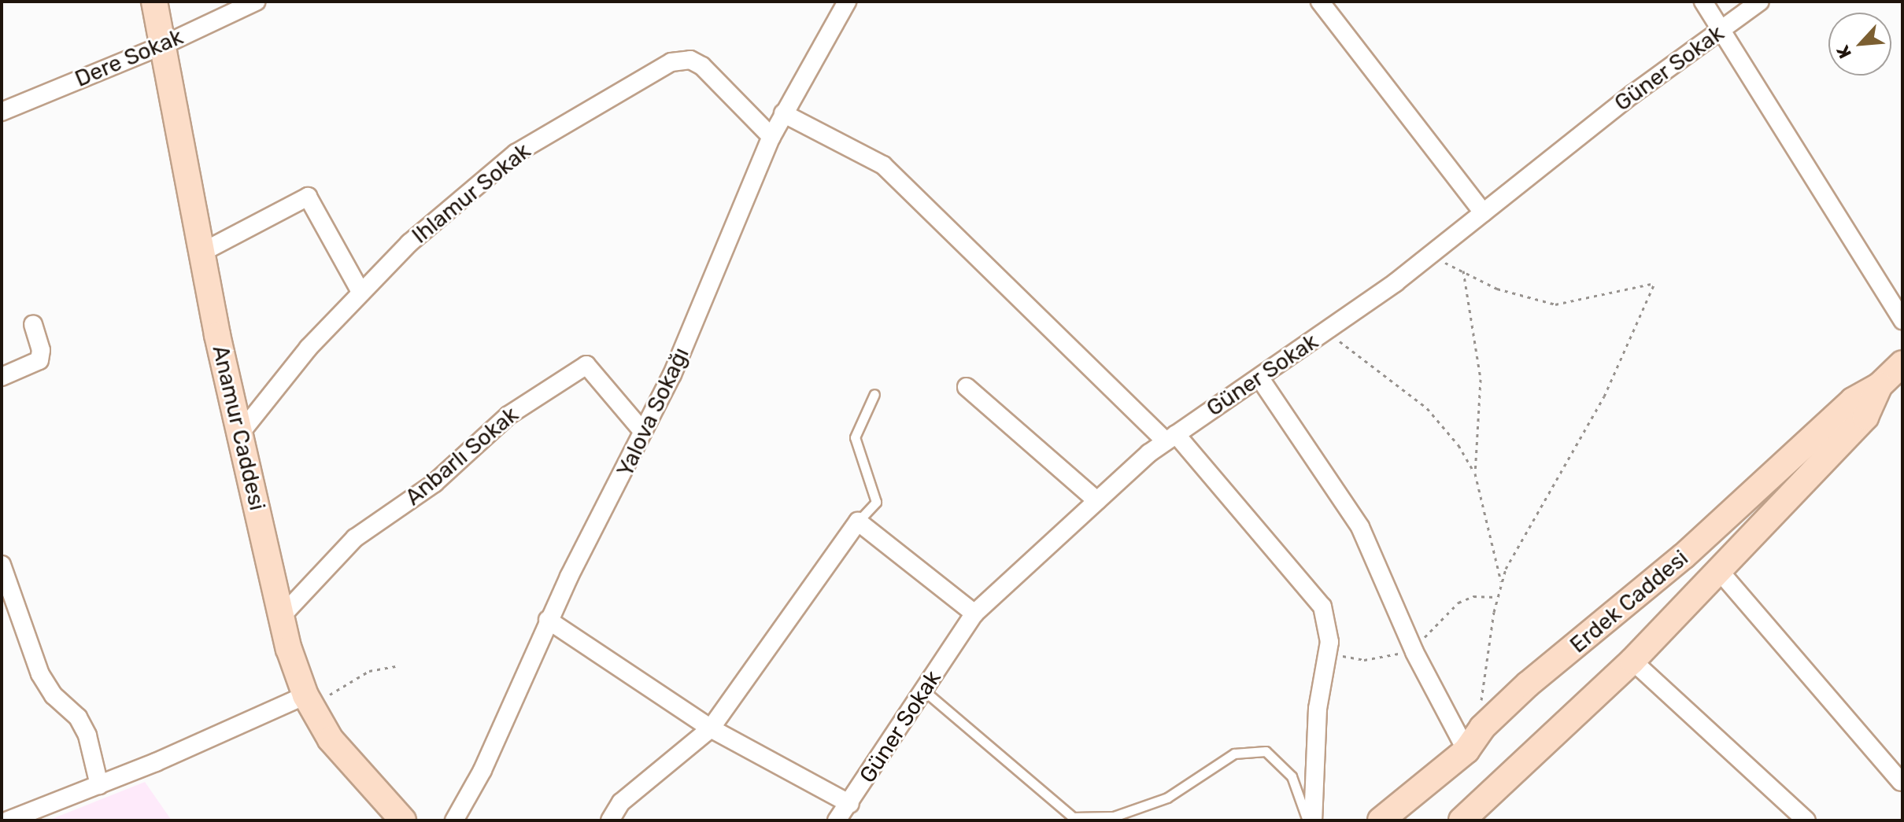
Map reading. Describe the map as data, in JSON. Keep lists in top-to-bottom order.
{
  "streets": {
    "street": [
      "Dere Sokak",
      "Güner Sokak",
      "Ihlamur Sokak",
      "Yalova Sokağı",
      "Anamur Caddesi",
      "Anbarlı Sokak",
      "Erdek Caddesi"
    ]
  },
  "crossings": [
    ["Dere Sokak", "Anamur Caddesi"],
    ["Ihlamur Sokak", "Yalova Sokağı"],
    ["Ihlamur Sokak", "Anamur Caddesi"],
    ["Yalova Sokağı", "Anbarlı Sokak"],
    ["Anamur Caddesi", "Anbarlı Sokak"]
  ],
  "north": "bottom left"
}
